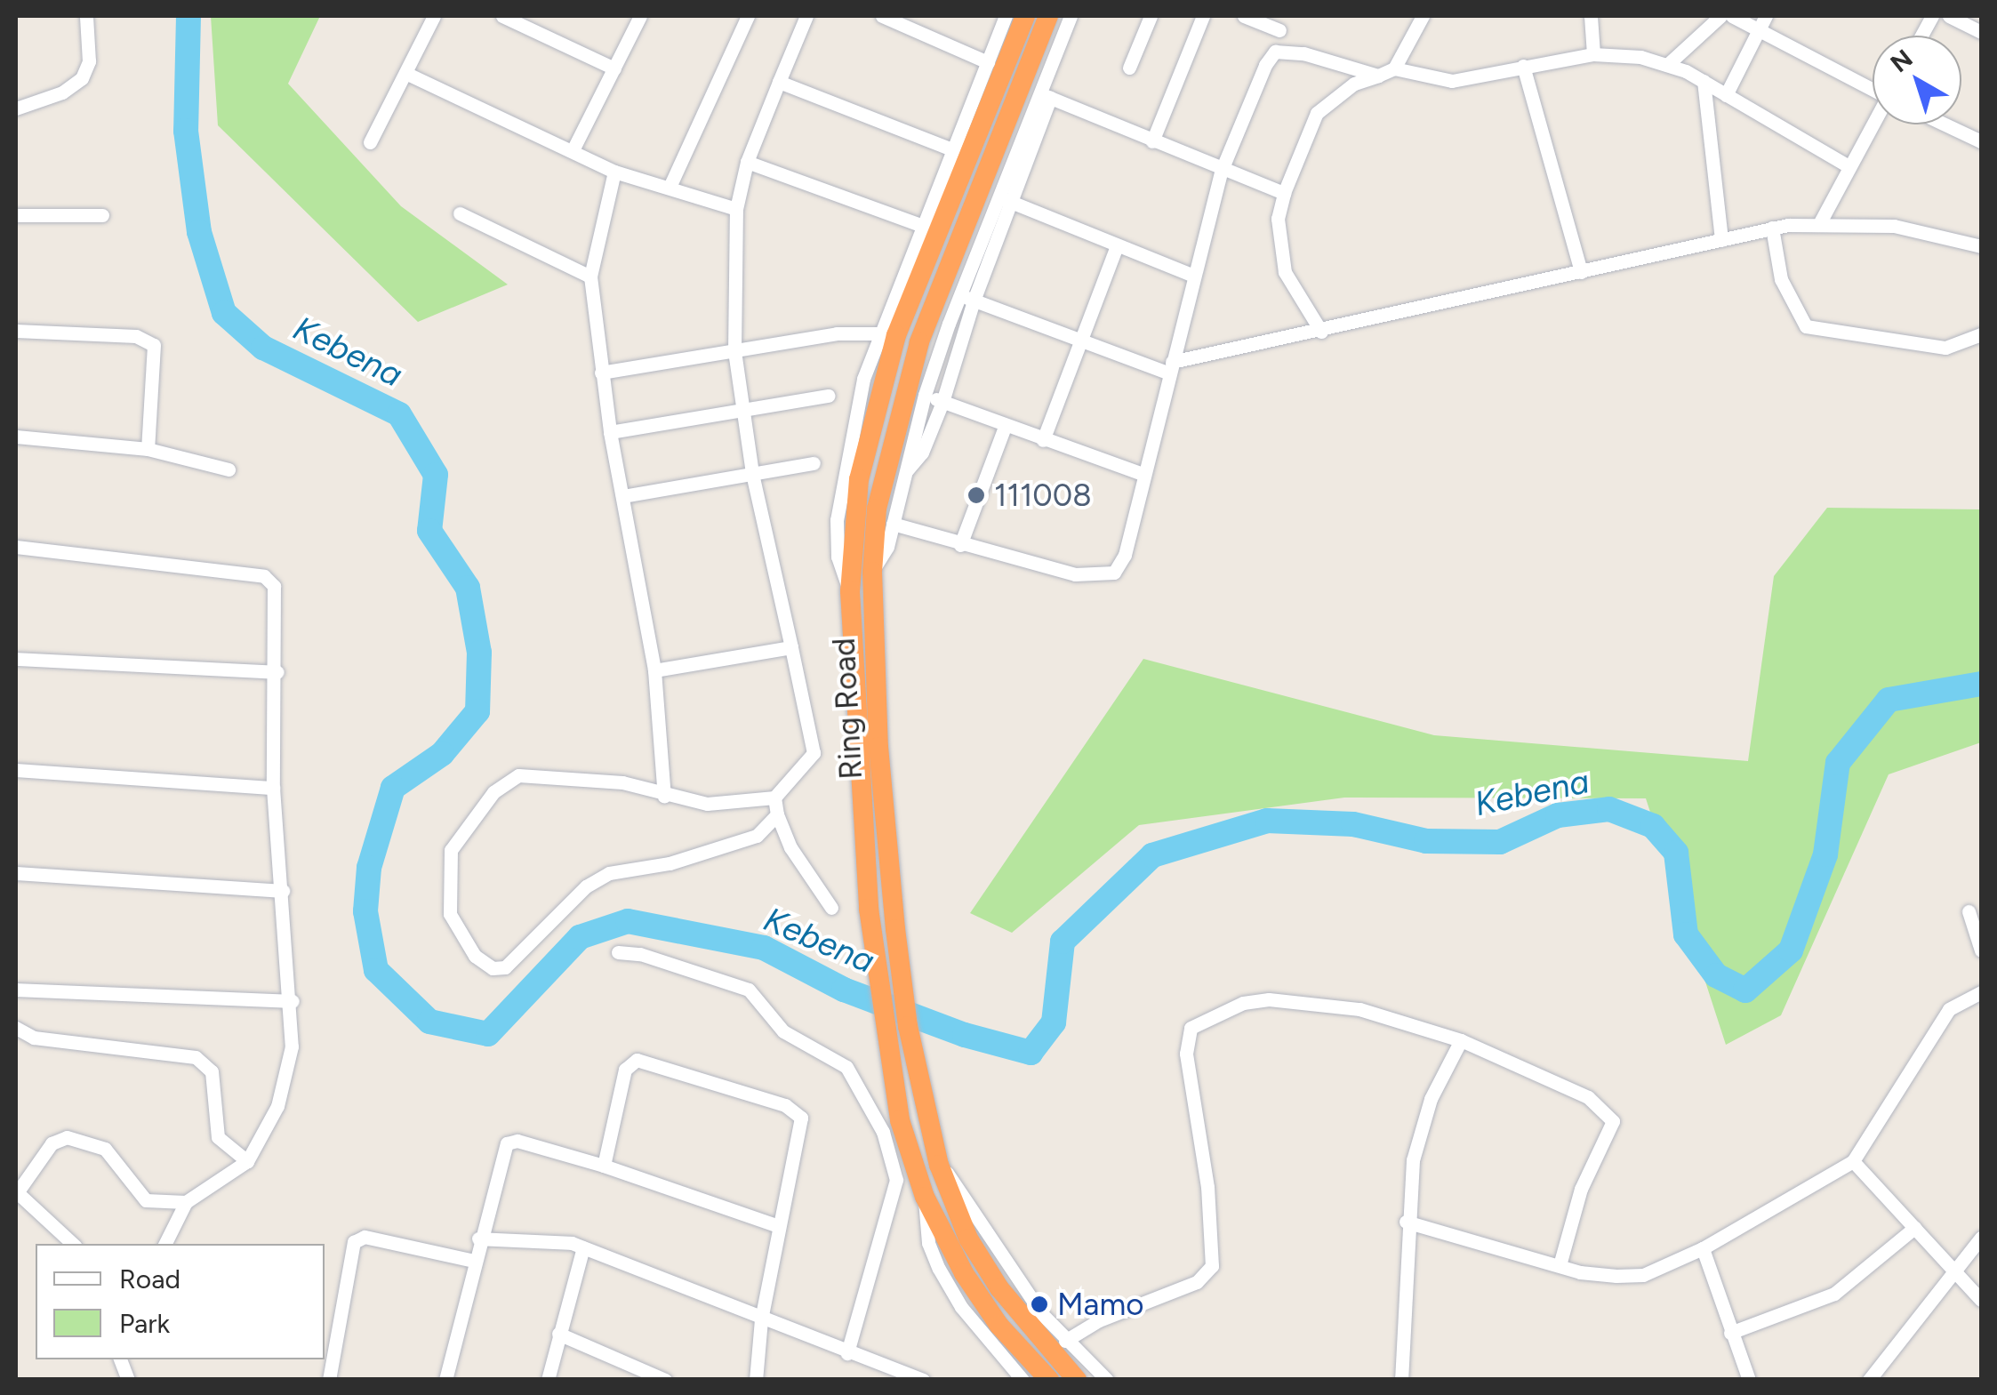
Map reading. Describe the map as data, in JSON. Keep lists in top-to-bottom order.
{
  "streets": {
    "highway": ["Ring Road"]
  },
  "water": ["Kebena"],
  "places": ["111008", "Mamo"],
  "legend": ["Road", "Park"],
  "north": "top left"
}
